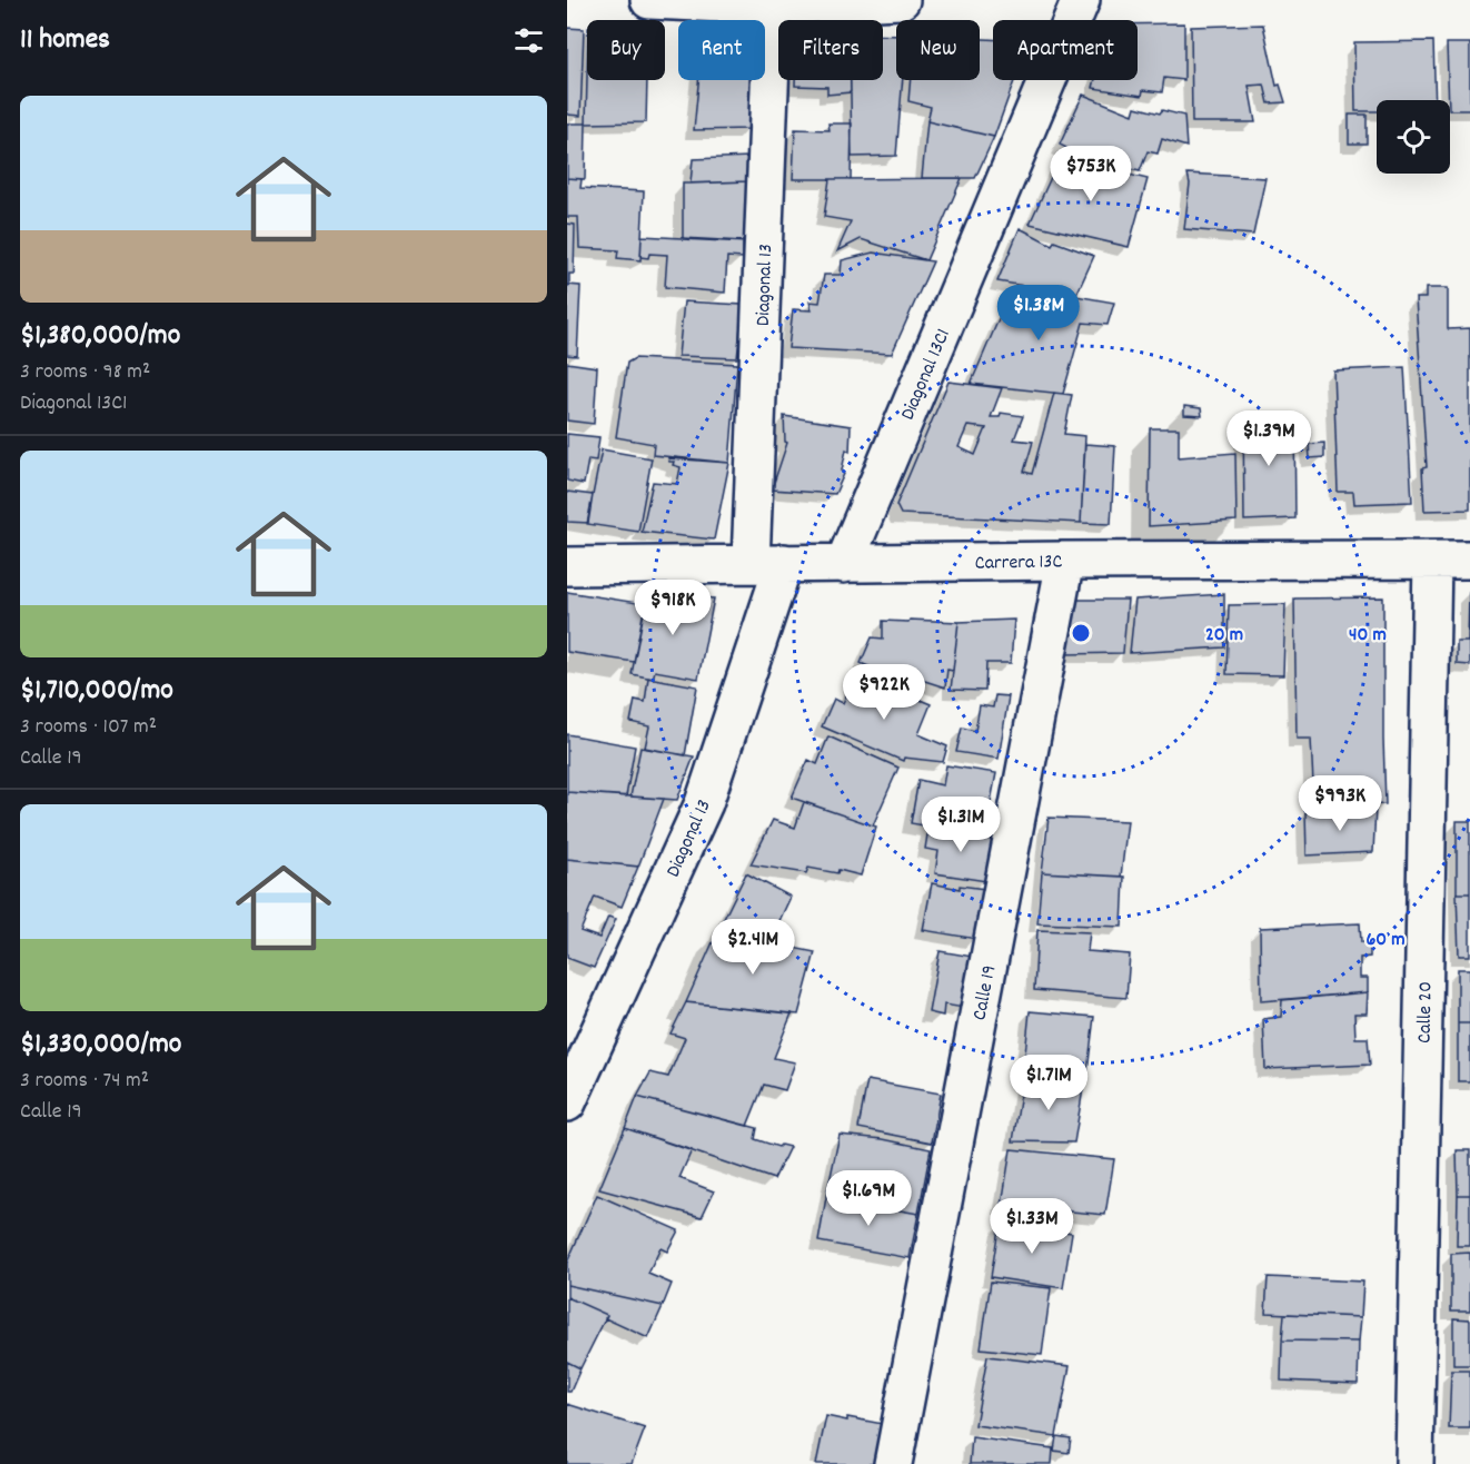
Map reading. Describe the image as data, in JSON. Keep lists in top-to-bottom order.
{
  "streets": {
    "street": [
      "Diagonal 13",
      "Diagonal 13C1",
      "Carrera 13C",
      "Calle 19",
      "Calle 20"
    ]
  },
  "crossings": [
    ["Diagonal 13", "Carrera 13C"],
    ["Diagonal 13C1", "Carrera 13C"],
    ["Carrera 13C", "Calle 19"],
    ["Carrera 13C", "Calle 20"]
  ],
  "page": {
    "heading": "11 homes",
    "chip": [
      "Buy",
      "Rent",
      "Filters",
      "New",
      "Apartment"
    ],
    "list": [
      {
        "name": "$1,380,000/mo",
        "note": "3 rooms · 98 m² · Diagonal 13C1"
      },
      {
        "name": "$1,710,000/mo",
        "note": "3 rooms · 107 m² · Calle 19"
      },
      {
        "name": "$1,330,000/mo",
        "note": "3 rooms · 74 m² · Calle 19"
      }
    ],
    "price": [
      "$753K",
      "$1.38M",
      "$1.39M",
      "$918K",
      "$922K",
      "$993K",
      "$1.31M",
      "$2.41M",
      "$1.71M",
      "$1.69M",
      "$1.33M"
    ]
  },
  "rings": ["20 m", "40 m", "60 m"]
}
